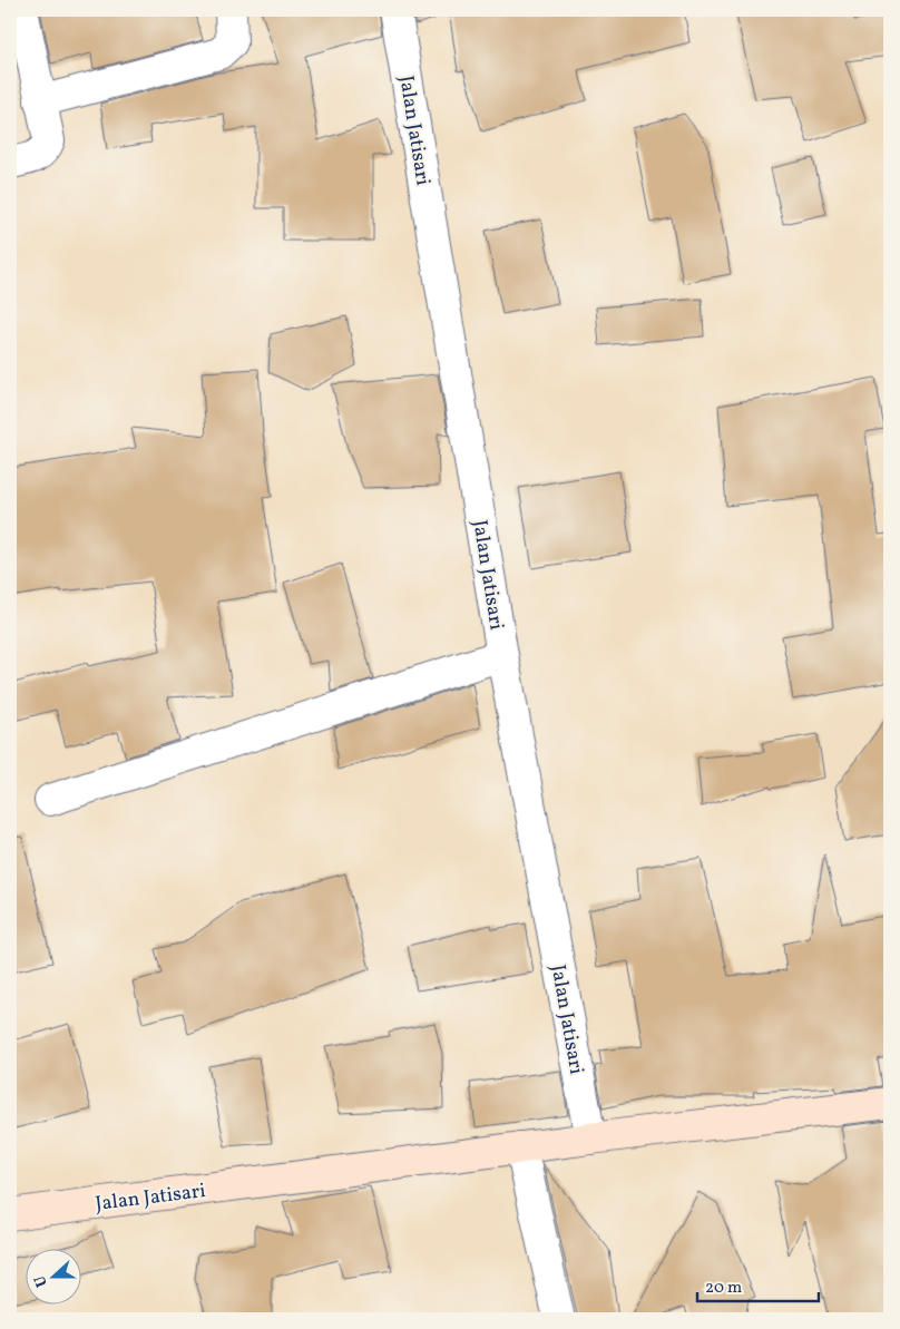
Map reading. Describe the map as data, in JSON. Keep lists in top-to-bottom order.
{
  "streets": {
    "street": ["Jalan Jatisari"]
  },
  "scale_bar": "20 m",
  "north": "left"
}
